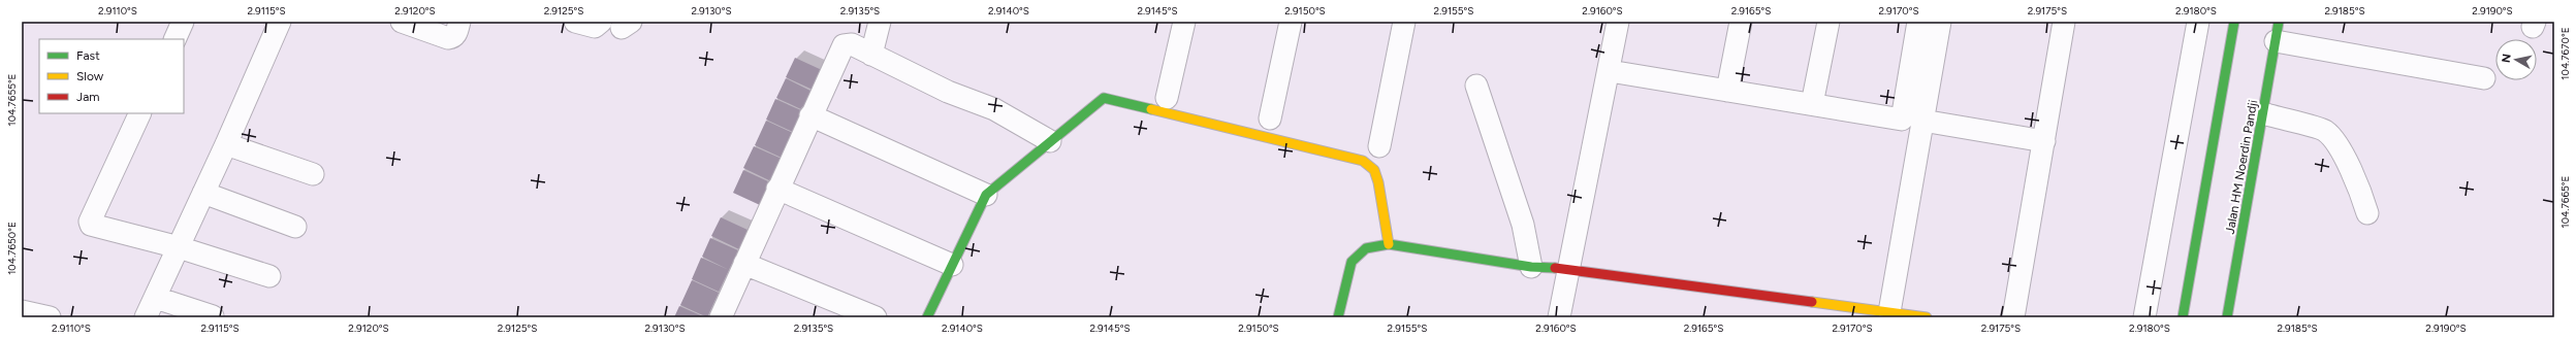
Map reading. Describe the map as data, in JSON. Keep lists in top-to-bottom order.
{
  "streets": {
    "street": ["Jalan HM Noerdin Pandji"]
  },
  "legend": ["Fast", "Slow", "Jam"],
  "north": "left",
  "coordinates": [
    "2.9110°S",
    "2.9115°S",
    "2.9120°S",
    "2.9125°S",
    "2.9130°S",
    "2.9135°S",
    "2.9140°S",
    "2.9145°S",
    "2.9150°S",
    "2.9155°S",
    "2.9160°S",
    "2.9165°S",
    "2.9170°S",
    "2.9175°S",
    "2.9180°S",
    "2.9185°S",
    "2.9190°S",
    "104.7670°E",
    "104.7655°E",
    "104.7665°E",
    "104.7650°E"
  ]
}
